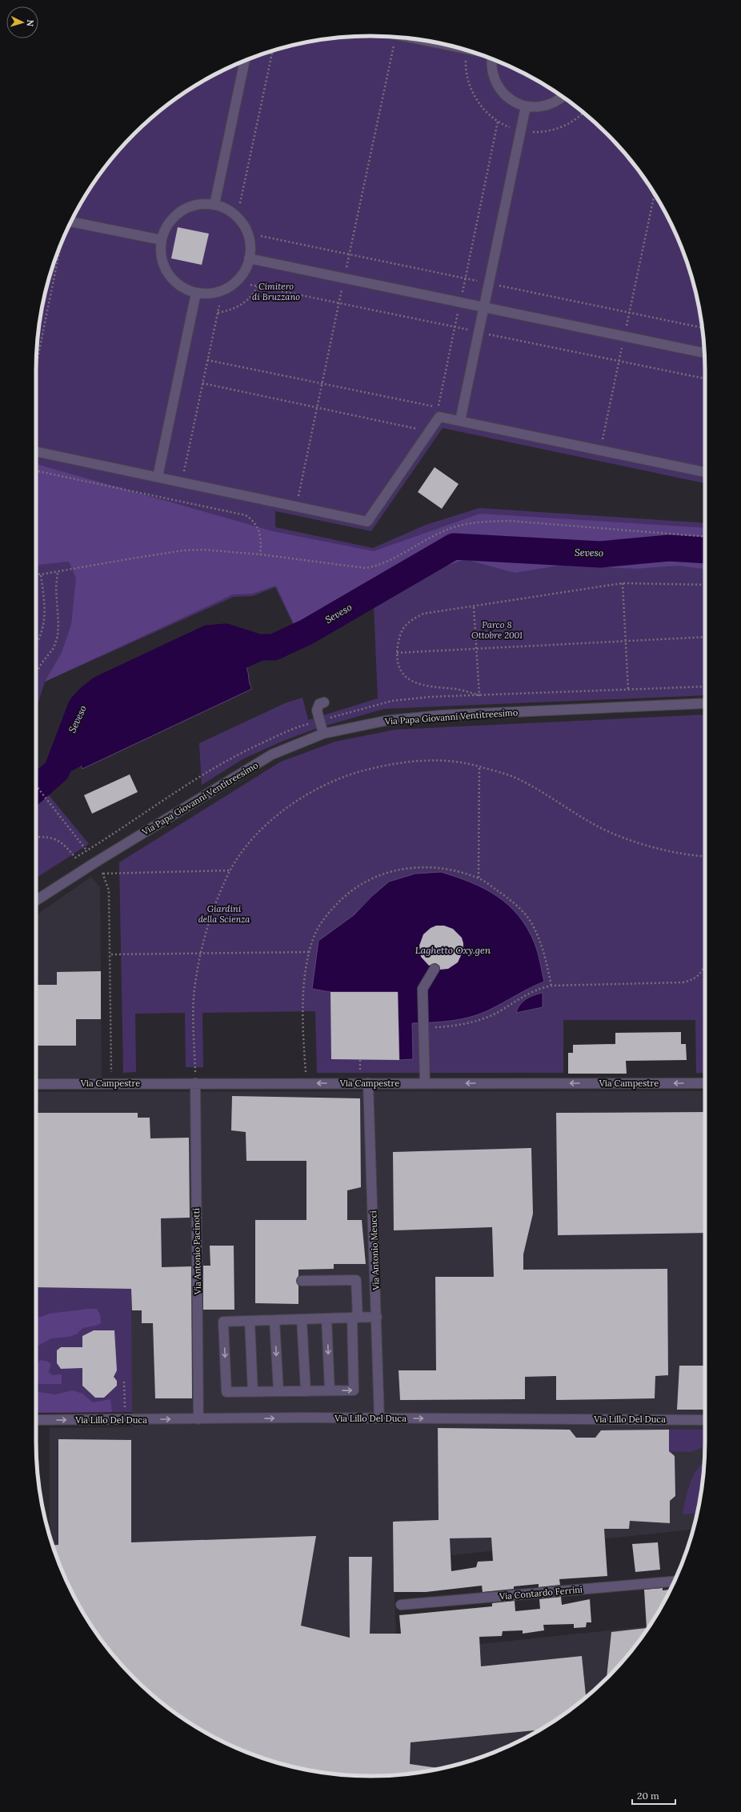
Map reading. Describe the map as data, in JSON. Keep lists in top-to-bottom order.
{
  "streets": {
    "street": [
      "Via Papa Giovanni Ventitreesimo",
      "Via Campestre",
      "Via Antonio Meucci",
      "Via Antonio Pacinotti",
      "Via Lillo Del Duca",
      "Via Contardo Ferrini"
    ]
  },
  "crossings": [
    ["Via Campestre", "Via Antonio Meucci"],
    ["Via Campestre", "Via Antonio Pacinotti"],
    ["Via Antonio Meucci", "Via Lillo Del Duca"],
    ["Via Antonio Pacinotti", "Via Lillo Del Duca"]
  ],
  "one_way": ["Via Campestre", "Via Lillo Del Duca"],
  "water": ["Seveso", "Laghetto Oxy.gen"],
  "parks": ["Cimitero di Bruzzano", "Parco 8 Ottobre 2001", "Giardini della Scienza"],
  "scale_bar": "20 m",
  "north": "right"
}
